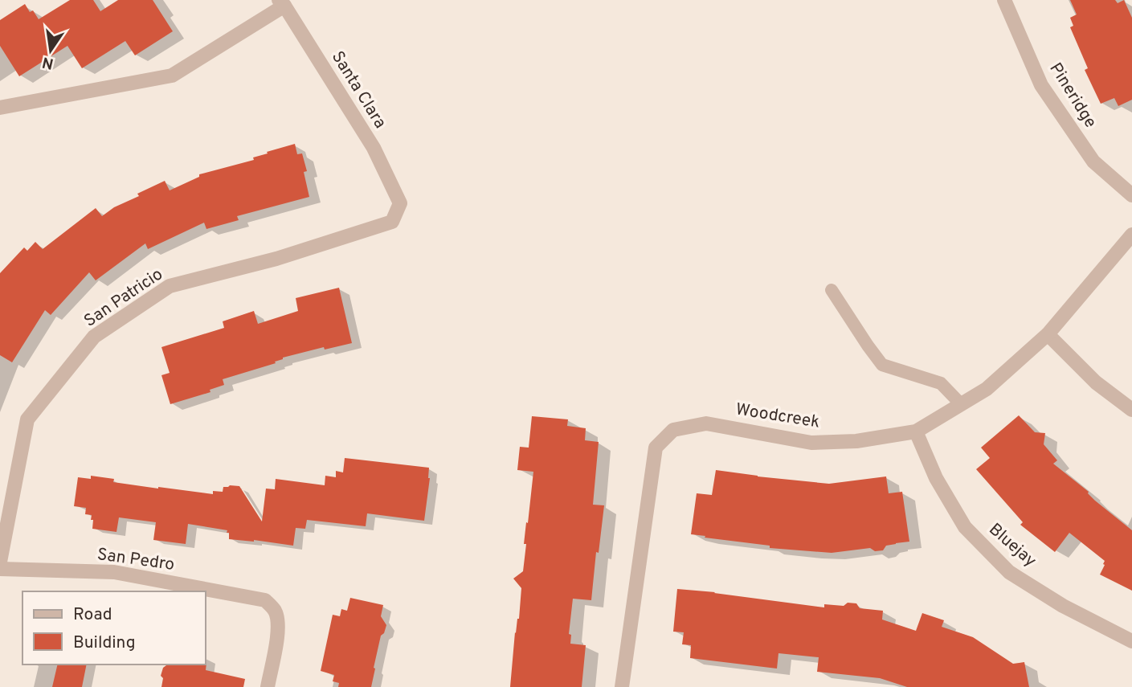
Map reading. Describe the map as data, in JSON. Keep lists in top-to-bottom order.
{
  "streets": {
    "street": [
      "Santa Clara",
      "Pineridge",
      "San Patricio",
      "Woodcreek",
      "Bluejay",
      "San Pedro"
    ]
  },
  "crossings": [
    ["Santa Clara", "San Patricio"],
    ["Woodcreek", "Bluejay"]
  ],
  "legend": ["Road", "Building"],
  "north": "bottom"
}
